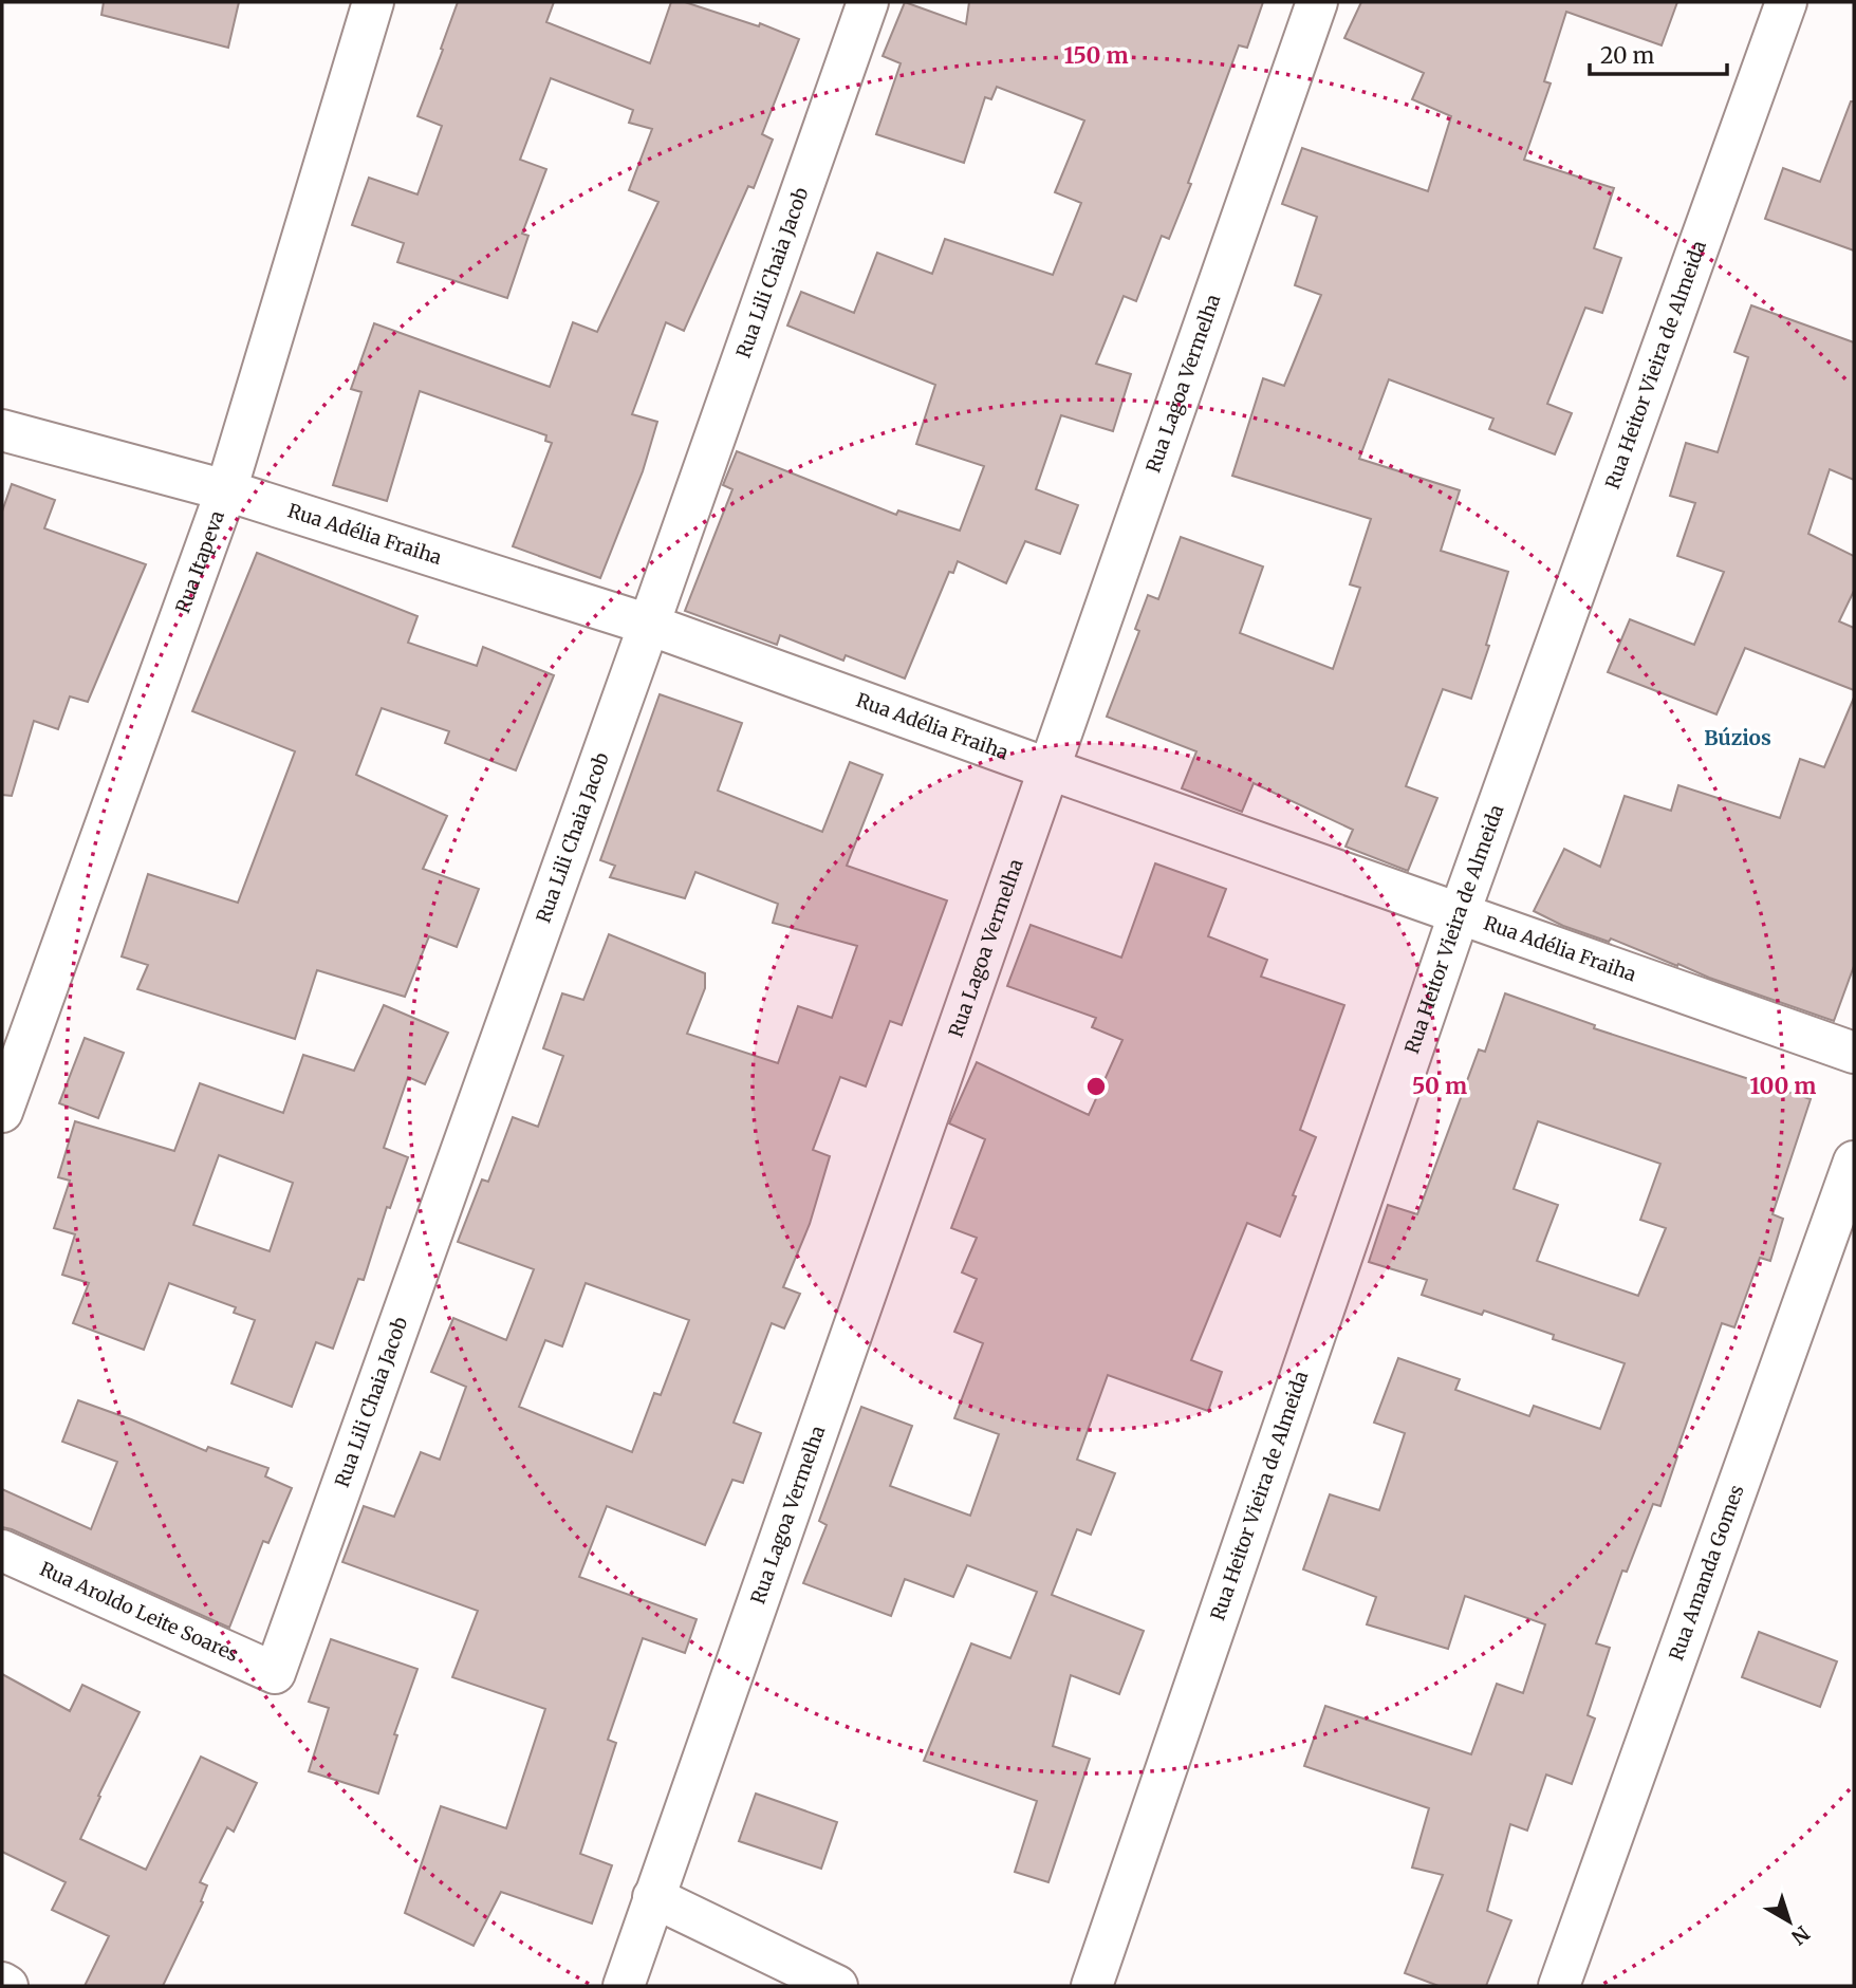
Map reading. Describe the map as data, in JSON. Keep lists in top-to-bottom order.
{
  "streets": {
    "street": [
      "Rua Lili Chaia Jacob",
      "Rua Heitor Vieira de Almeida",
      "Rua Lagoa Vermelha",
      "Rua Adélia Fraiha",
      "Rua Itapeva",
      "Rua Amanda Gomes",
      "Rua Aroldo Leite Soares"
    ]
  },
  "crossings": [
    ["Rua Lili Chaia Jacob", "Rua Adélia Fraiha"],
    ["Rua Lili Chaia Jacob", "Rua Aroldo Leite Soares"],
    ["Rua Heitor Vieira de Almeida", "Rua Adélia Fraiha"],
    ["Rua Lagoa Vermelha", "Rua Adélia Fraiha"],
    ["Rua Adélia Fraiha", "Rua Itapeva"]
  ],
  "districts": ["Búzios"],
  "scale_bar": "20 m",
  "north": "bottom right",
  "rings": ["150 m", "50 m", "100 m"]
}
